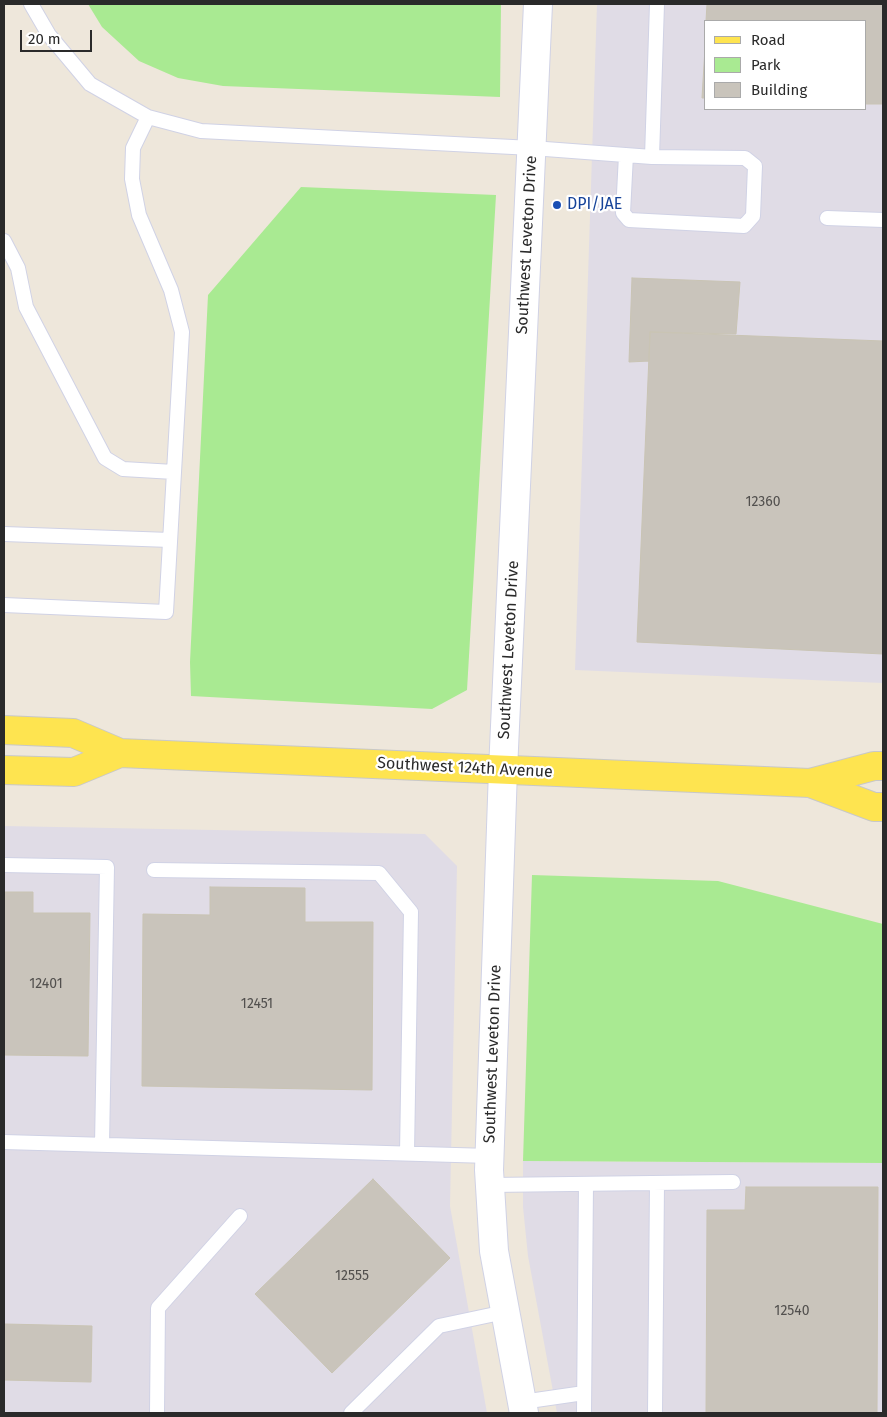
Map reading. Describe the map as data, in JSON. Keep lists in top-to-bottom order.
{
  "streets": {
    "main road": ["Southwest 124th Avenue"],
    "street": ["Southwest Leveton Drive"]
  },
  "crossings": [
    ["Southwest Leveton Drive", "Southwest 124th Avenue"]
  ],
  "places": ["DPI/JAE"],
  "house_numbers": [
    "12360",
    "12401",
    "12451",
    "12555",
    "12540"
  ],
  "legend": ["Road", "Park", "Building"],
  "scale_bar": "20 m"
}
